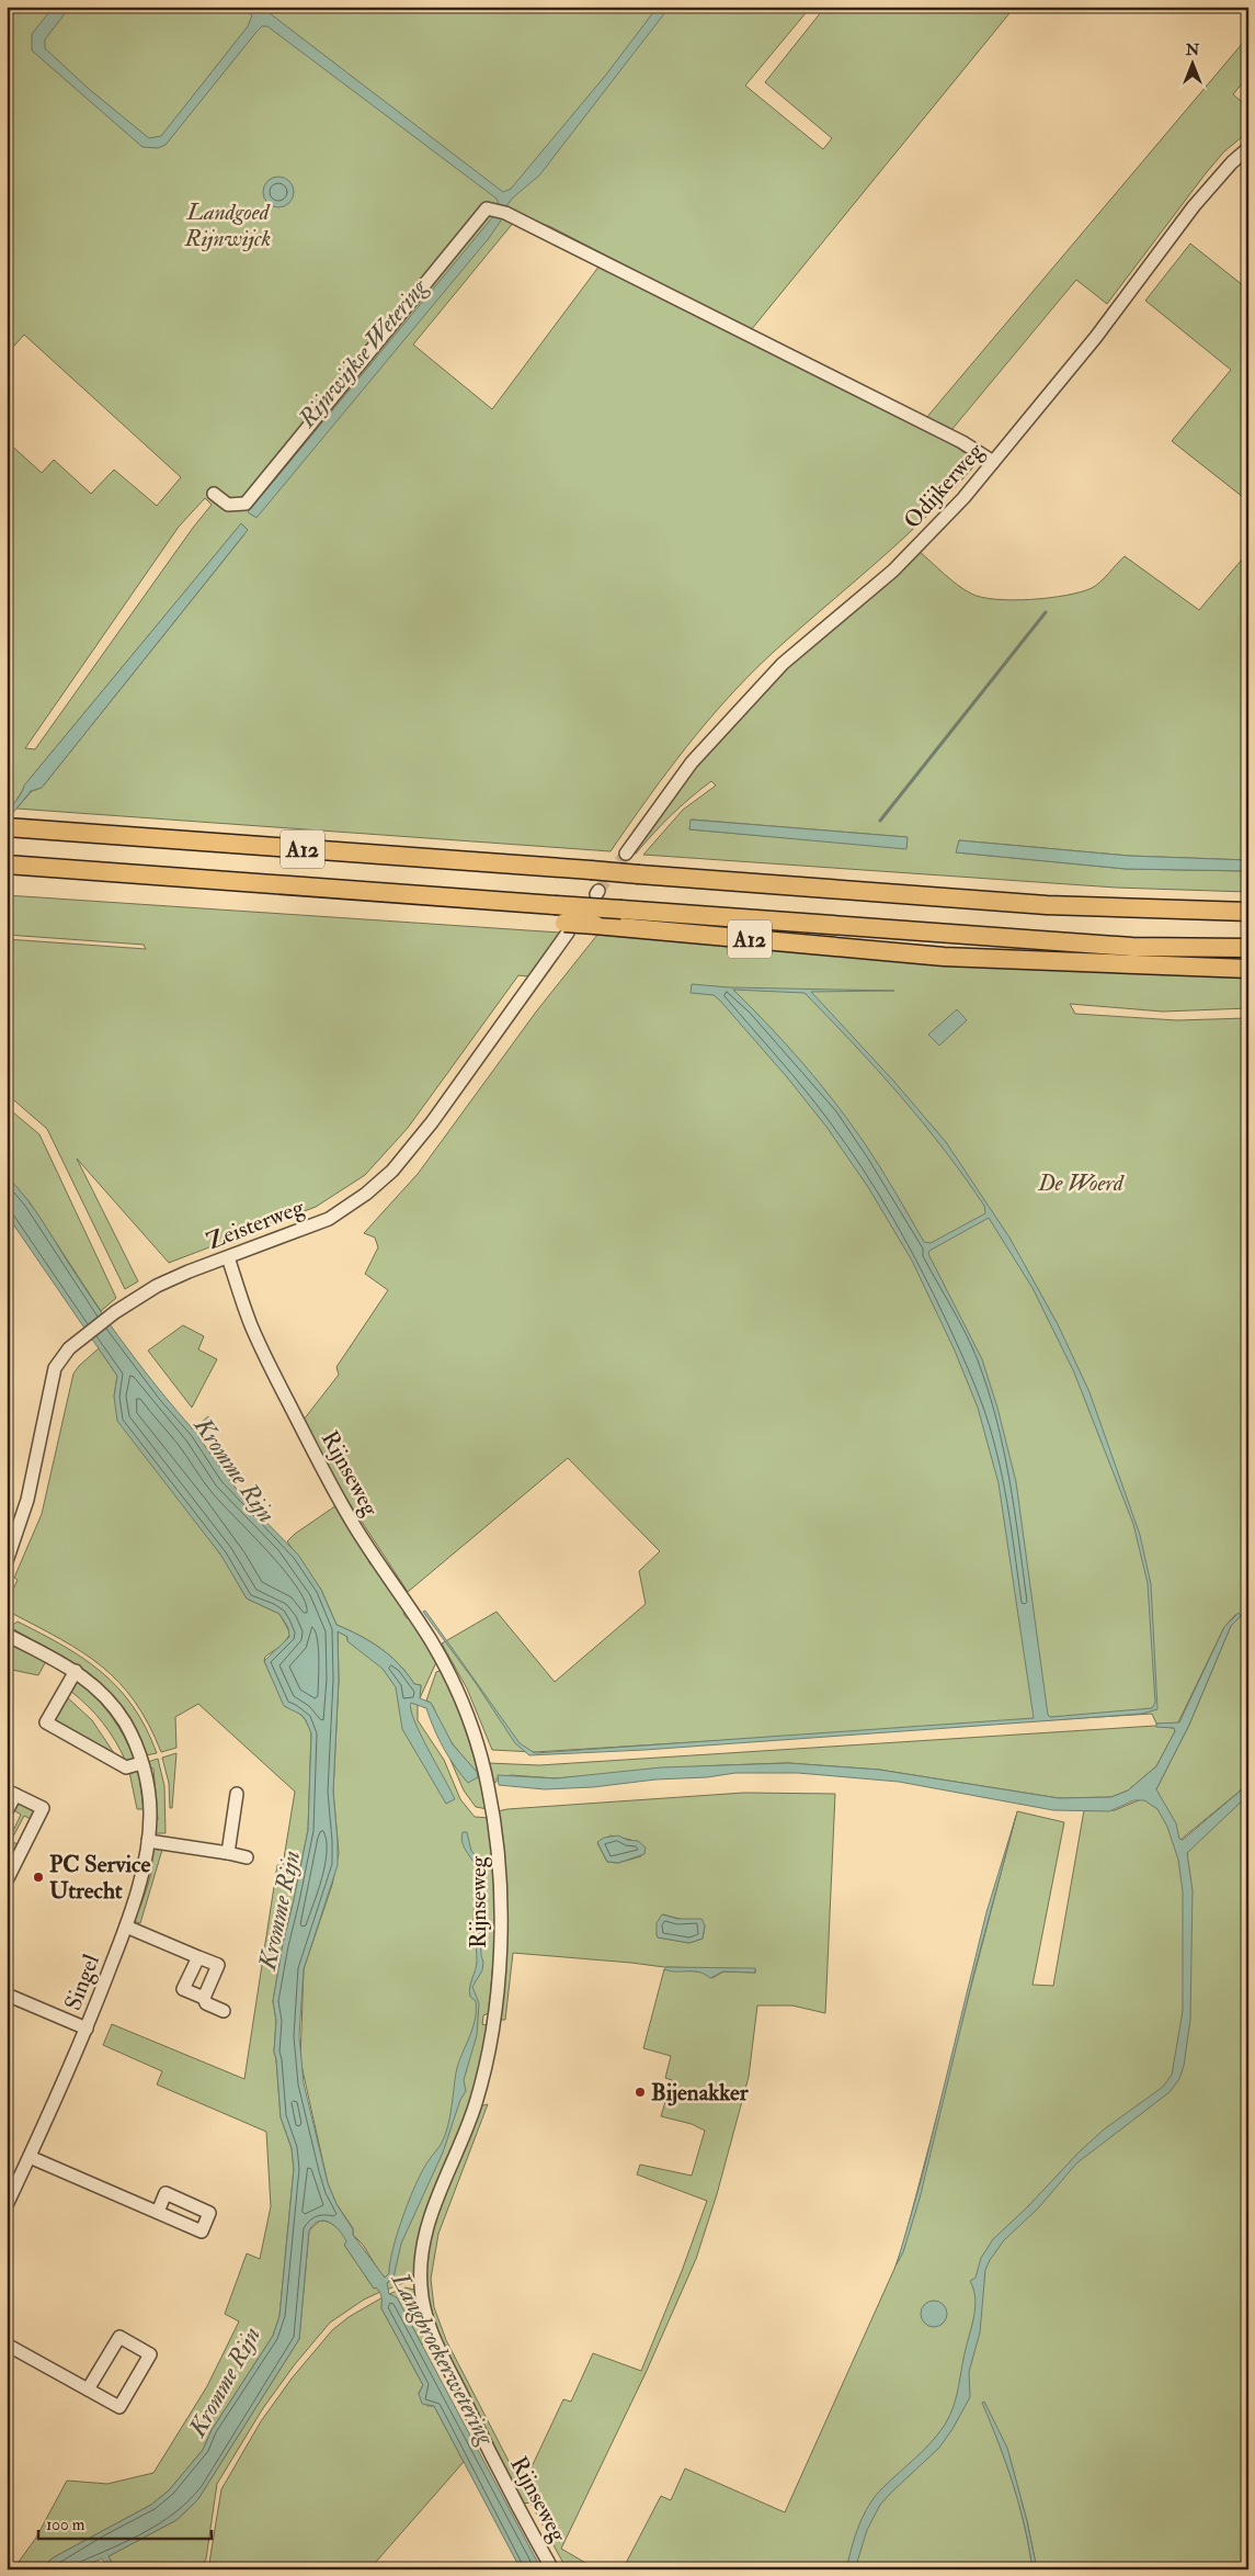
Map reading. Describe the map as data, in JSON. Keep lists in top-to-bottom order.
{
  "streets": {
    "highway": ["A12"],
    "street": [
      "Odijkerweg",
      "Zeisterweg",
      "Rijnseweg",
      "Singel"
    ]
  },
  "crossings": [
    ["A12", "Zeisterweg"],
    ["Zeisterweg", "Rijnseweg"]
  ],
  "water": ["Rijnwijkse Wetering", "Kromme Rijn", "Langbroekerwetering"],
  "parks": ["Landgoed Rijnwijck", "De Woerd"],
  "places": ["PC Service Utrecht", "Bijenakker"],
  "scale_bar": "100 m",
  "north": "top"
}
